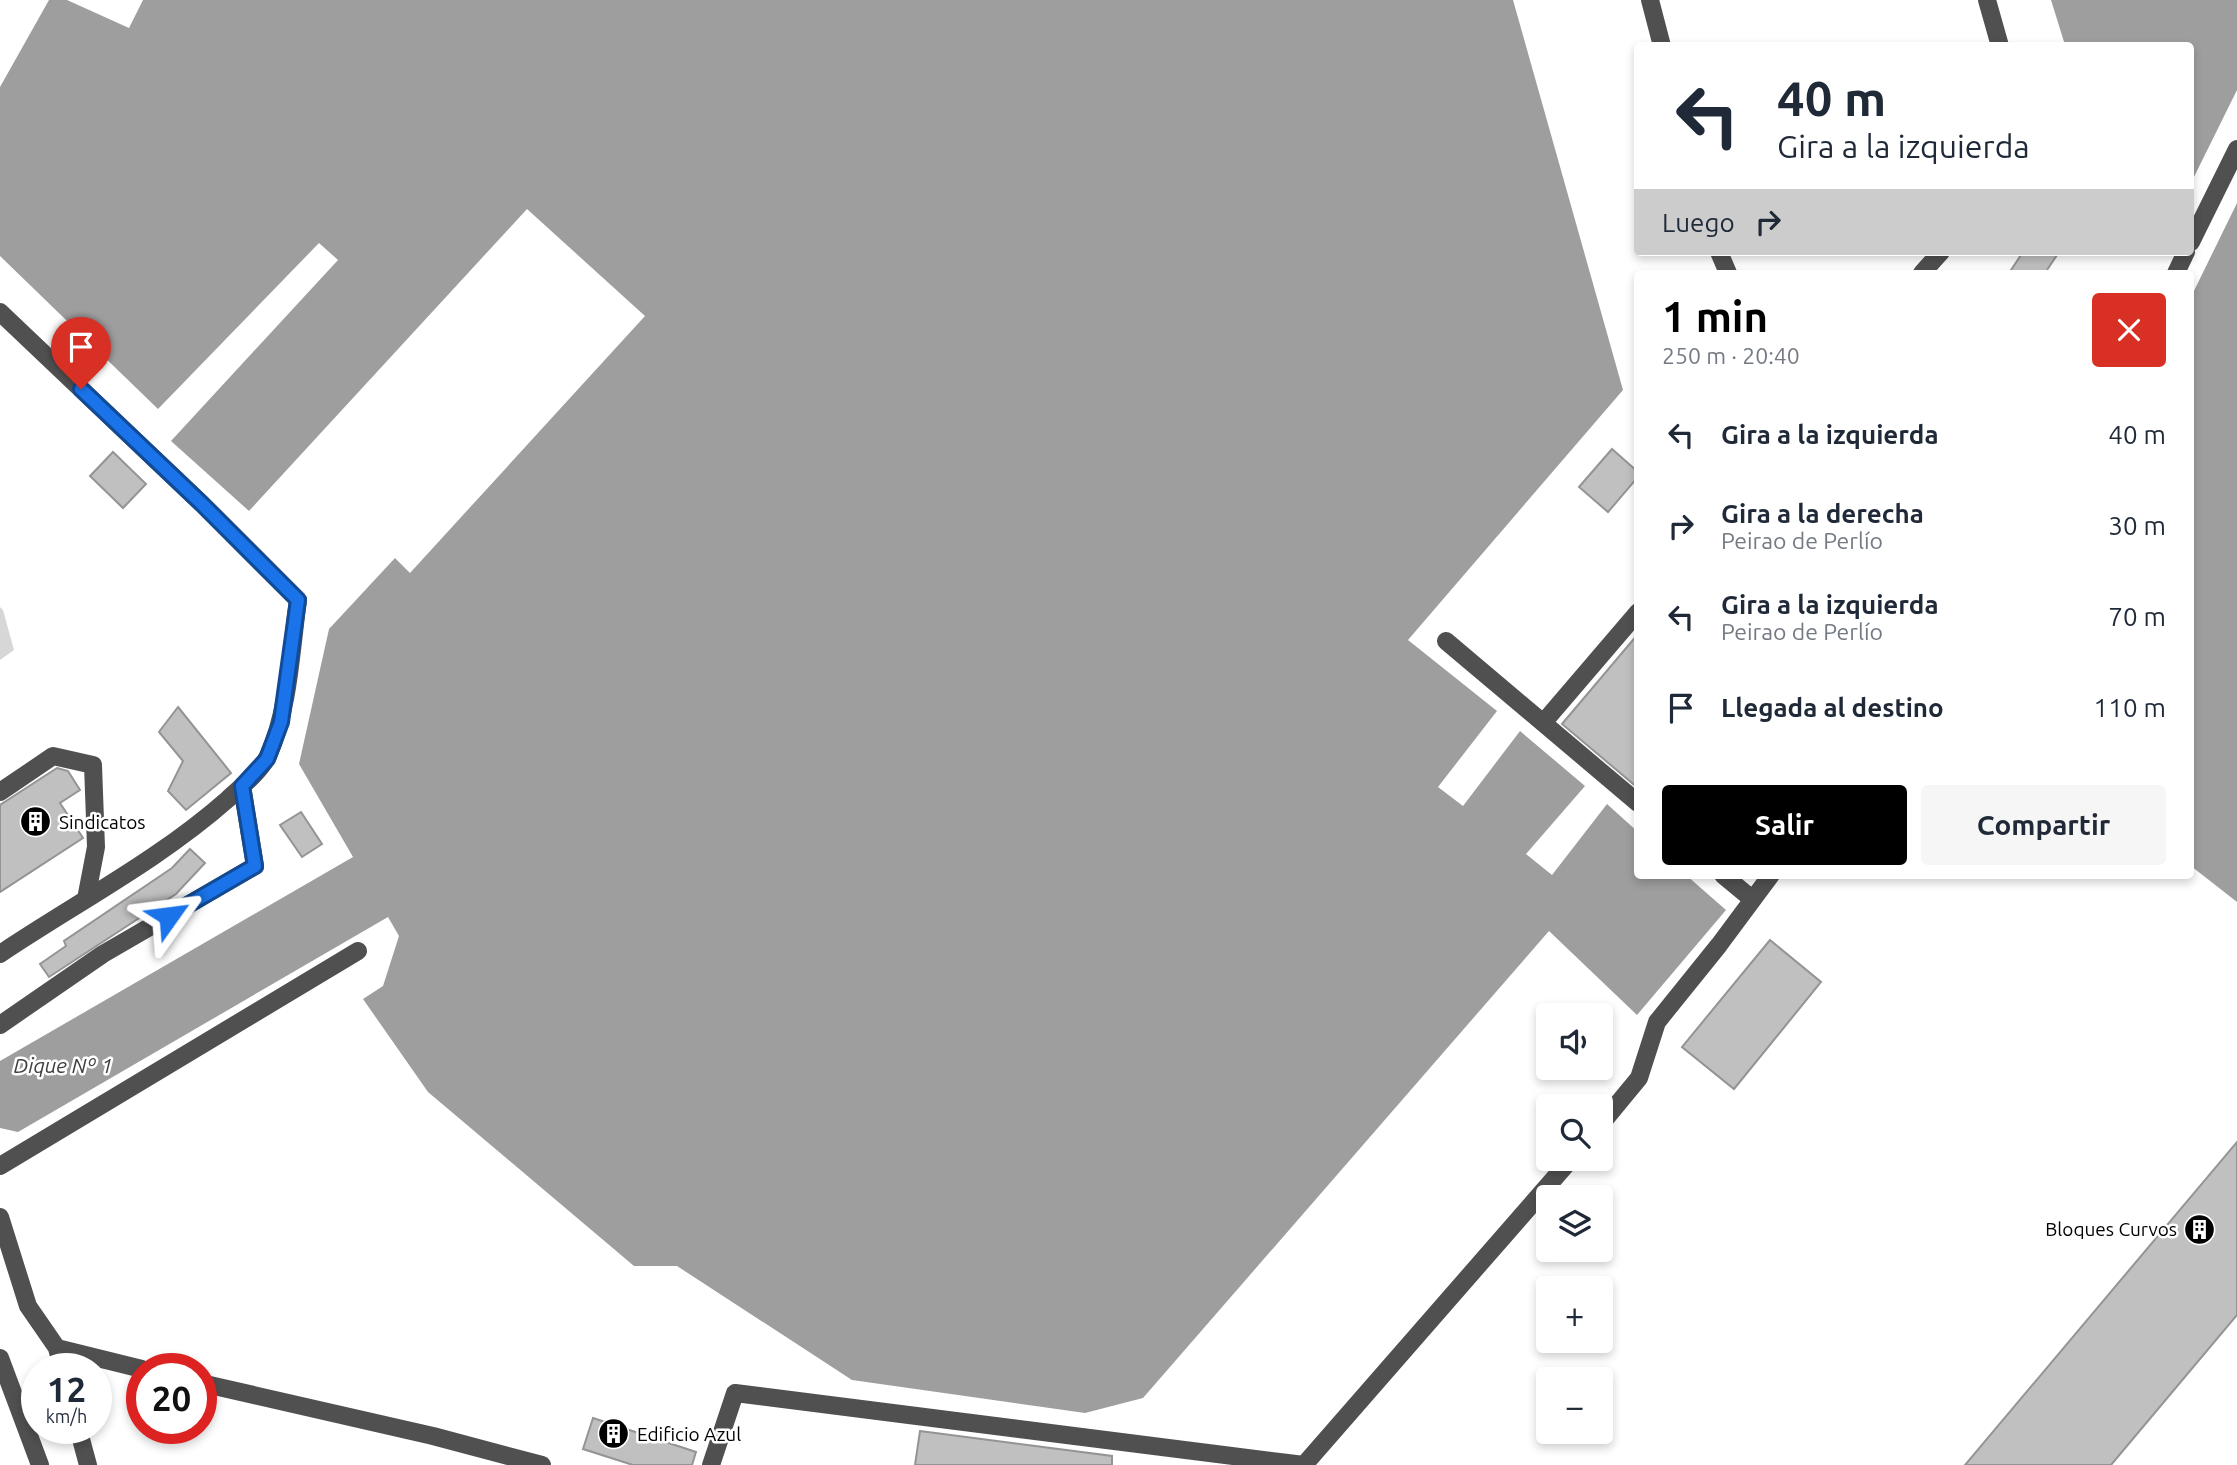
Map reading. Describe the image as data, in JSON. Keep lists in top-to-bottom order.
{
  "water": ["Dique Nº 1"],
  "places": {
    "building": ["Sindicatos", "Bloques Curvos", "Edificio Azul"]
  },
  "page": {
    "turn": ["40 m", "Gira a la izquierda"],
    "then": "Luego",
    "heading": ["1 min", "250 m · 20:40"],
    "list": [
      {
        "name": "Gira a la izquierda",
        "value": "40 m"
      },
      {
        "name": "Gira a la derecha",
        "note": "Peirao de Perlío",
        "value": "30 m"
      },
      {
        "name": "Gira a la izquierda",
        "note": "Peirao de Perlío",
        "value": "70 m"
      },
      {
        "name": "Llegada al destino",
        "value": "110 m"
      }
    ],
    "buttons": ["Salir", "Compartir"],
    "map_buttons": ["+", "−"],
    "speed": "12 km/h",
    "limit": "20"
  }
}
